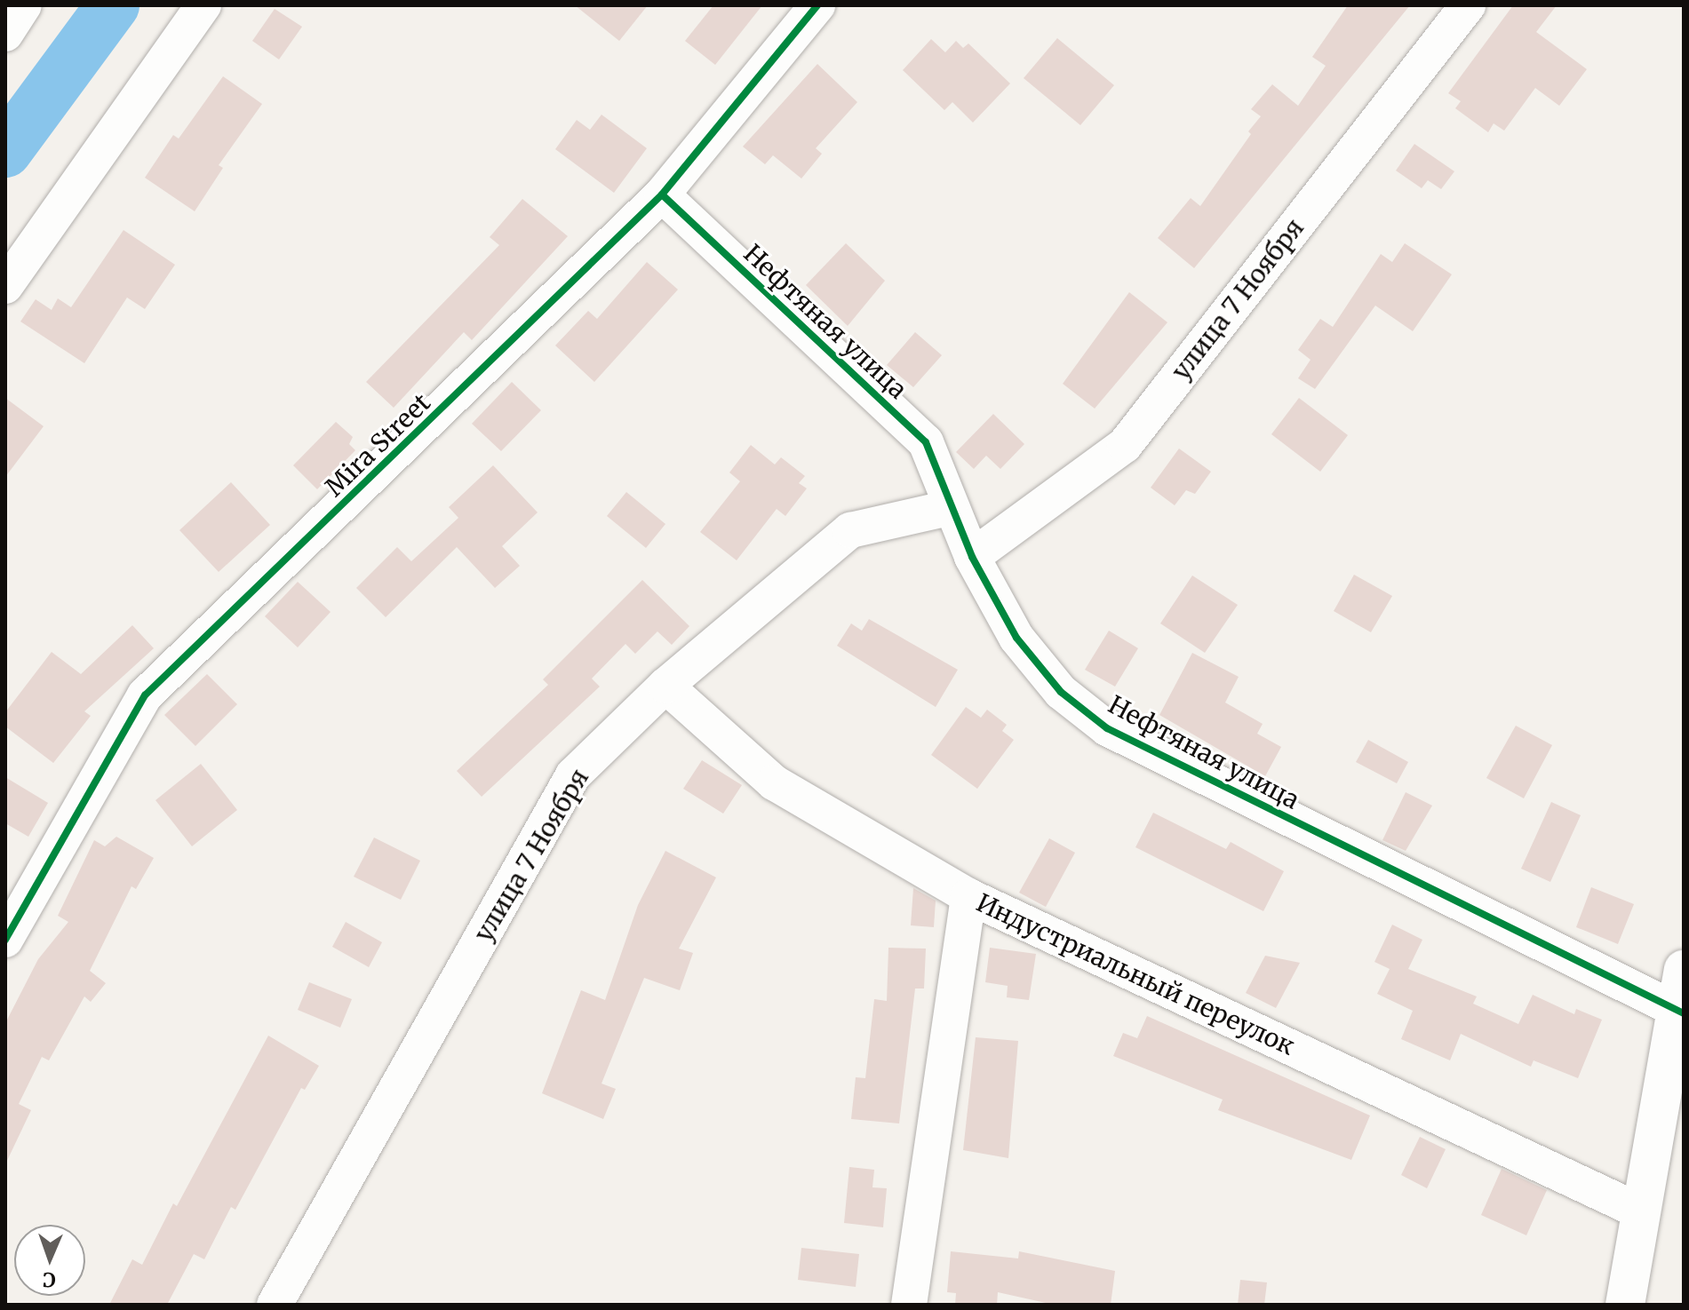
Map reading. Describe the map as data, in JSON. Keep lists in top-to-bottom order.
{
  "streets": {
    "street": [
      "улица 7 Ноября",
      "Нефтяная улица",
      "Mira Street",
      "Индустриальный переулок"
    ]
  },
  "crossings": [
    ["улица 7 Ноября", "Нефтяная улица"],
    ["улица 7 Ноября", "Индустриальный переулок"],
    ["Нефтяная улица", "Mira Street"]
  ],
  "north": "bottom"
}
